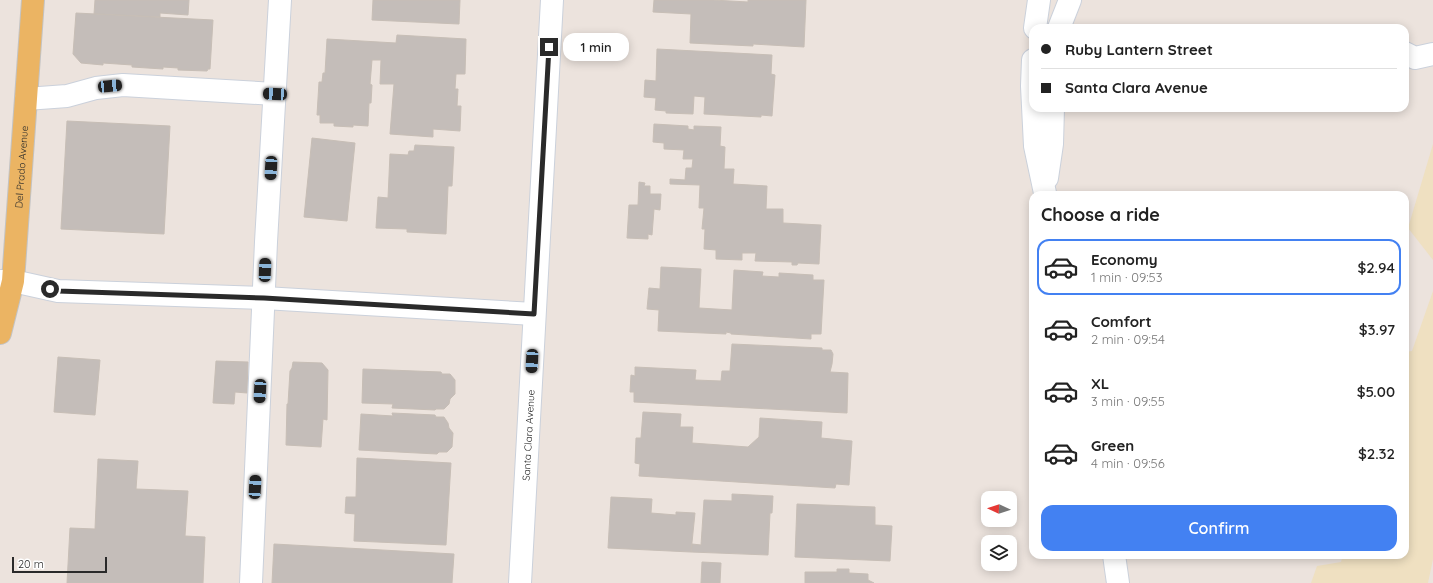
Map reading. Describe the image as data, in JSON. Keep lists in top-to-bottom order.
{
  "streets": {
    "main road": ["Del Prado Avenue"],
    "street": ["Santa Clara Avenue"]
  },
  "scale_bar": "20 m",
  "north": "left",
  "page": {
    "banner": ["Ruby Lantern Street", "Santa Clara Avenue"],
    "bubble": "1 min",
    "heading": "Choose a ride",
    "list": [
      {
        "name": "Economy",
        "note": "1 min · 09:53",
        "value": "$2.94"
      },
      {
        "name": "Comfort",
        "note": "2 min · 09:54",
        "value": "$3.97"
      },
      {
        "name": "XL",
        "note": "3 min · 09:55",
        "value": "$5.00"
      },
      {
        "name": "Green",
        "note": "4 min · 09:56",
        "value": "$2.32"
      }
    ],
    "buttons": "Confirm",
    "scale": "20 m"
  }
}
